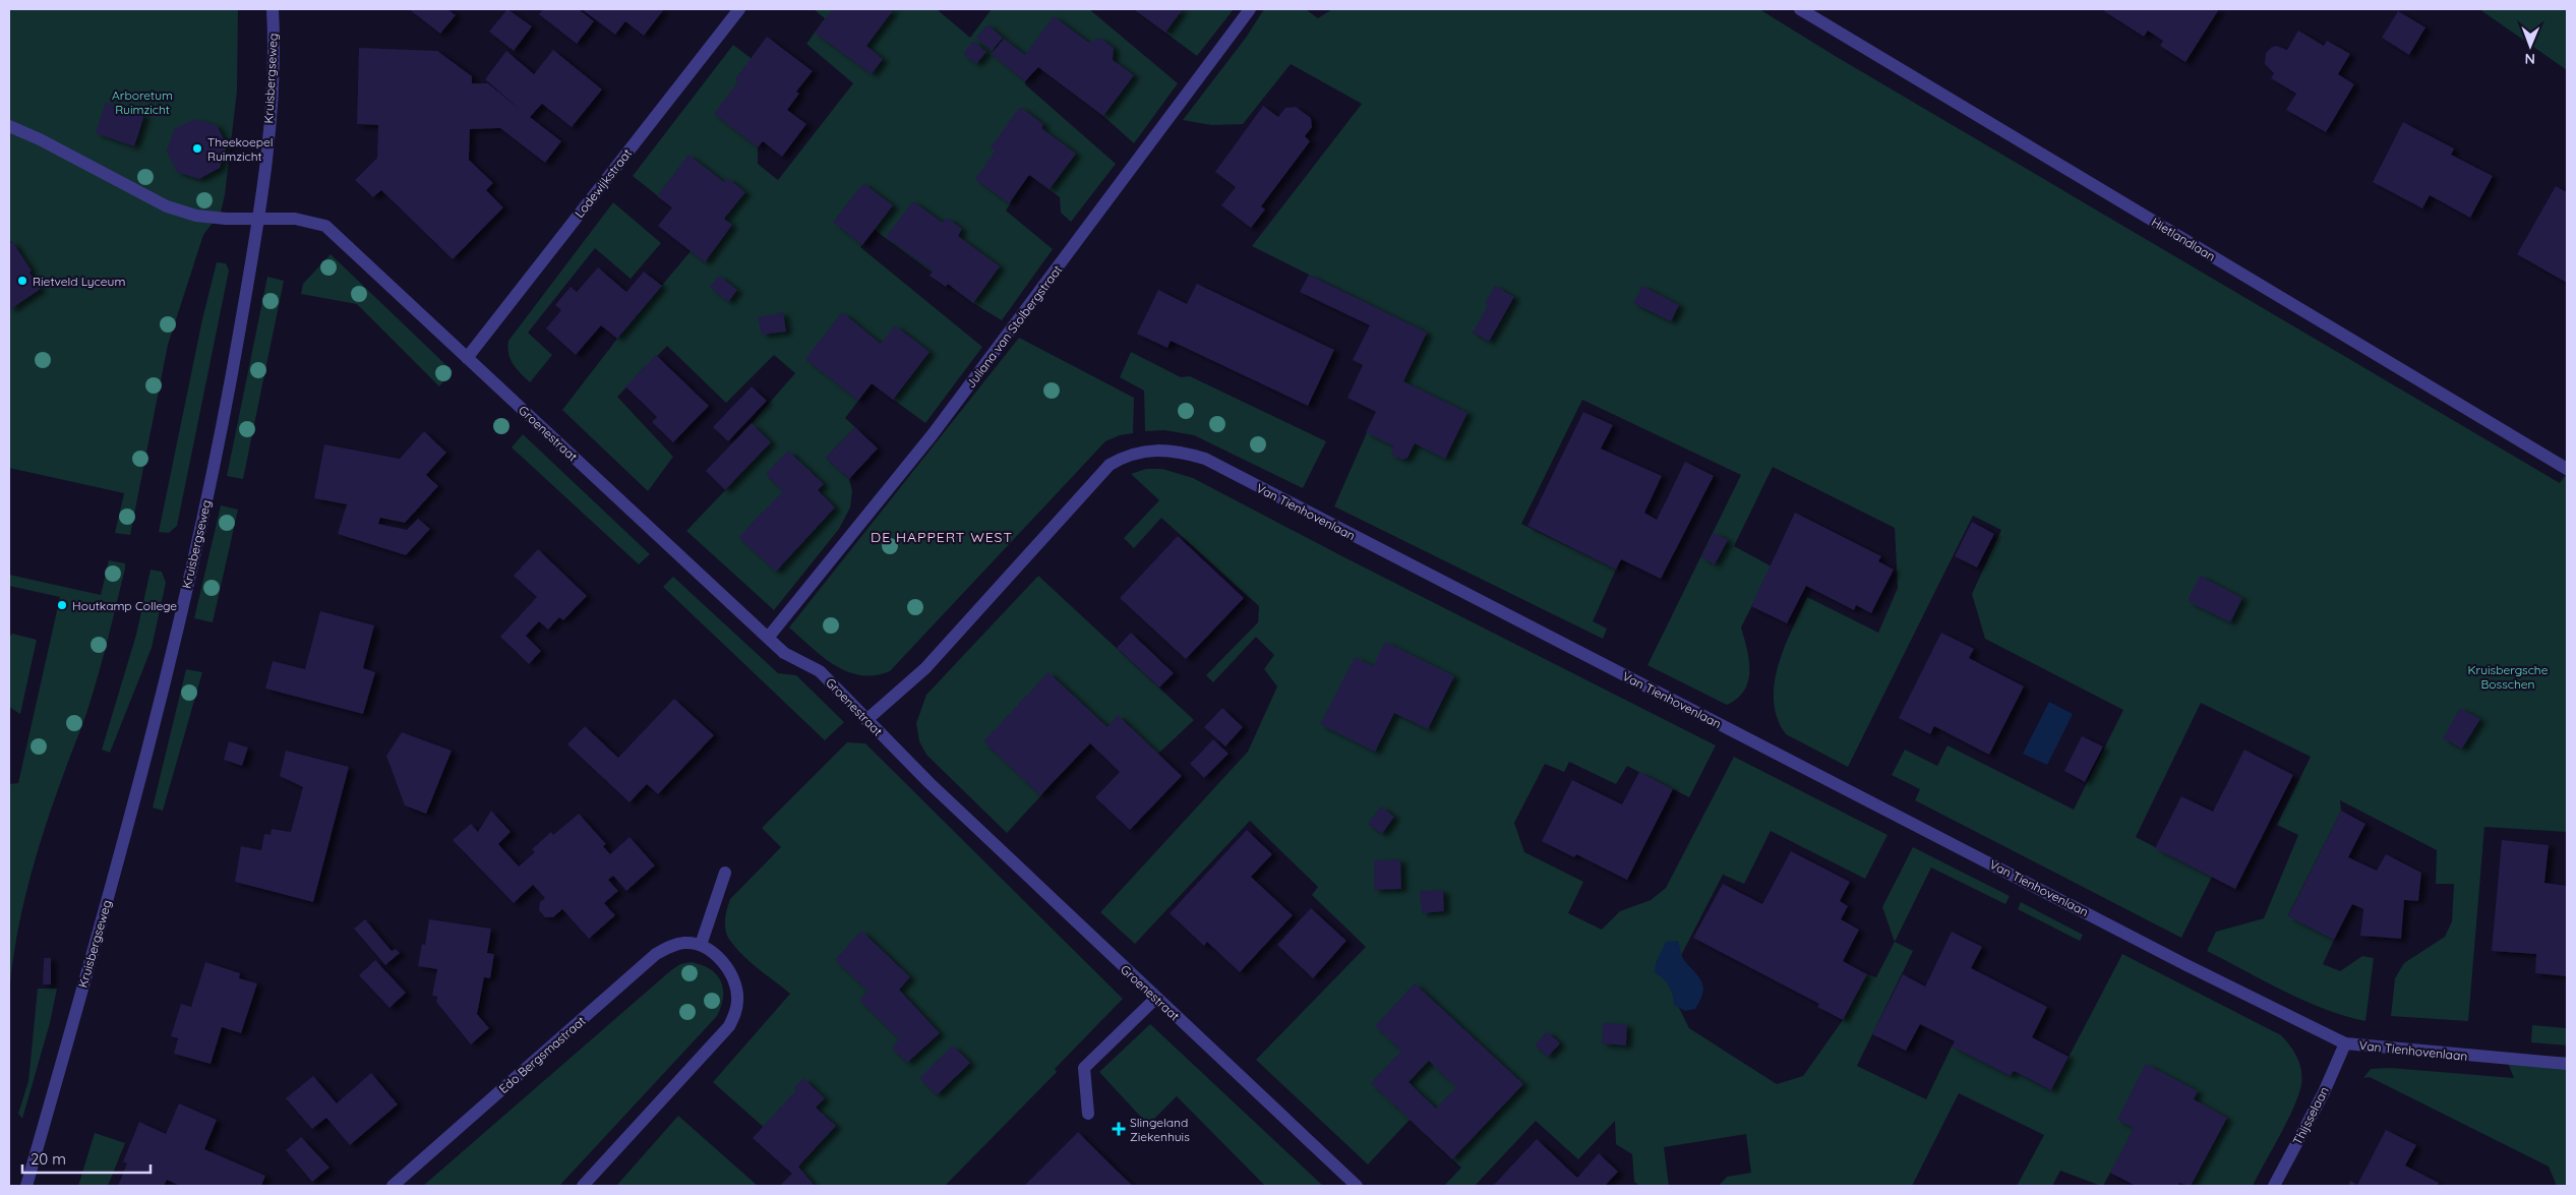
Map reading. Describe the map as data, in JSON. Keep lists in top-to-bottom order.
{
  "streets": {
    "street": [
      "Kruisbergseweg",
      "Lodewijkstraat",
      "Hietlandlaan",
      "Juliana van Stolbergstraat",
      "Groenestraat",
      "Van Tienhovenlaan",
      "Edo Bergsmastraat",
      "Thijsselaan"
    ]
  },
  "crossings": [
    ["Kruisbergseweg", "Groenestraat"],
    ["Lodewijkstraat", "Groenestraat"],
    ["Juliana van Stolbergstraat", "Groenestraat"],
    ["Groenestraat", "Van Tienhovenlaan"],
    ["Van Tienhovenlaan", "Thijsselaan"]
  ],
  "districts": ["DE HAPPERT WEST"],
  "parks": ["Arboretum Ruimzicht", "Kruisbergsche Bosschen"],
  "places": {
    "other": ["Theekoepel Ruimzicht", "Rietveld Lyceum", "Houtkamp College"],
    "health": ["Slingeland Ziekenhuis"]
  },
  "scale_bar": "20 m",
  "north": "bottom"
}
